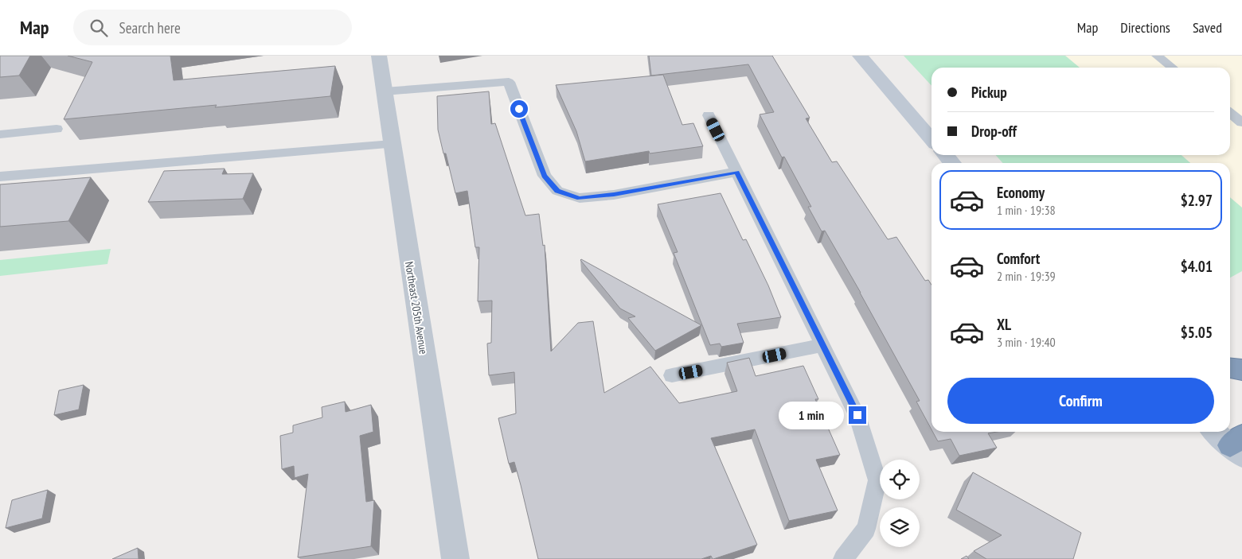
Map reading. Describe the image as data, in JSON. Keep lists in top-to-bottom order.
{
  "streets": {
    "street": ["Northeast 205th Avenue"]
  },
  "page": {
    "header": "Map",
    "search": "Search here",
    "nav": ["Map", "Directions", "Saved"],
    "banner": ["Pickup", "Drop-off"],
    "list": [
      {
        "name": "Economy",
        "note": "1 min · 19:38",
        "value": "$2.97"
      },
      {
        "name": "Comfort",
        "note": "2 min · 19:39",
        "value": "$4.01"
      },
      {
        "name": "XL",
        "note": "3 min · 19:40",
        "value": "$5.05"
      }
    ],
    "buttons": "Confirm",
    "bubble": "1 min"
  }
}
